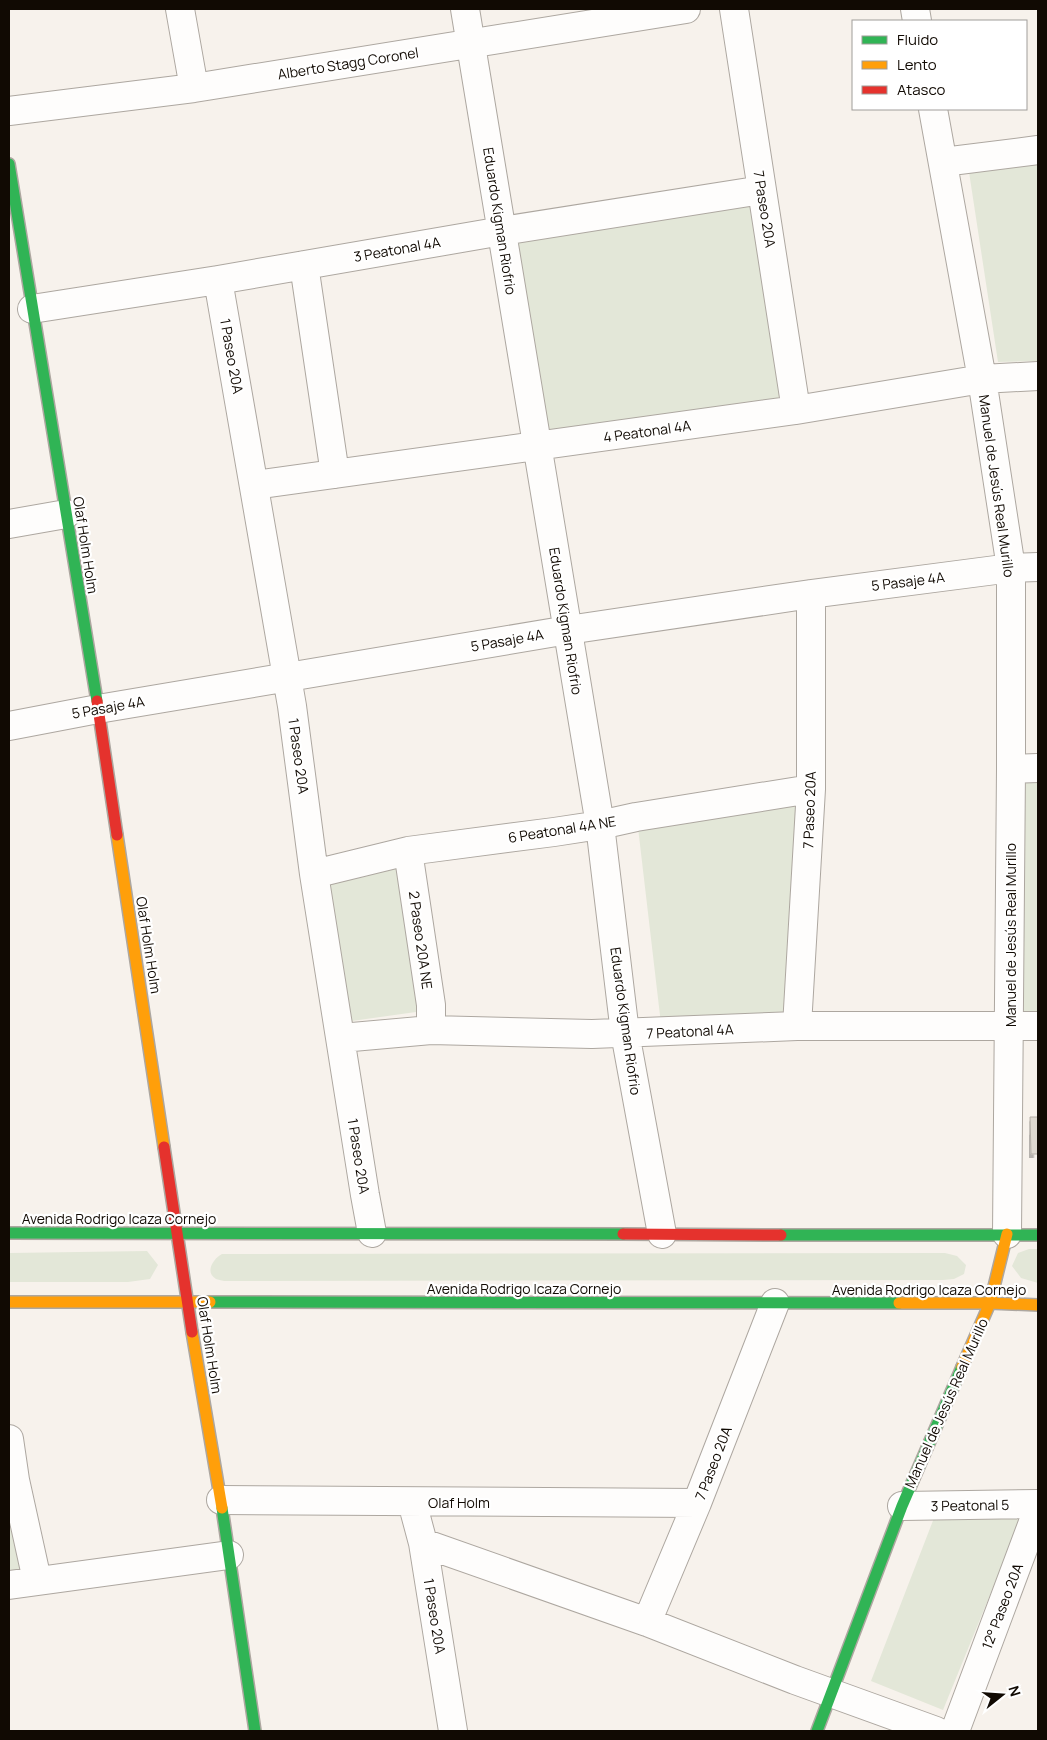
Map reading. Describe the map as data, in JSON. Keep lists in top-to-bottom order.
{
  "streets": {
    "street": [
      "Alberto Stagg Coronel",
      "7 Paseo 20A",
      "Eduardo Kigman Riofrio",
      "3 Peatonal 4A",
      "1 Paseo 20A",
      "4 Peatonal 4A",
      "Manuel de Jesús Real Murillo",
      "Olaf Holm Holm",
      "5 Pasaje 4A",
      "6 Peatonal 4A NE",
      "2 Paseo 20A NE",
      "7 Peatonal 4A",
      "Avenida Rodrigo Icaza Cornejo",
      "Olaf Holm",
      "3 Peatonal 5",
      "12° Paseo 20A"
    ]
  },
  "crossings": [
    ["Alberto Stagg Coronel", "Eduardo Kigman Riofrio"],
    ["7 Paseo 20A", "3 Peatonal 4A"],
    ["7 Paseo 20A", "4 Peatonal 4A"],
    ["7 Paseo 20A", "5 Pasaje 4A"],
    ["7 Paseo 20A", "6 Peatonal 4A NE"],
    ["7 Paseo 20A", "7 Peatonal 4A"],
    ["7 Paseo 20A", "Avenida Rodrigo Icaza Cornejo"],
    ["7 Paseo 20A", "Olaf Holm"],
    ["Eduardo Kigman Riofrio", "3 Peatonal 4A"],
    ["Eduardo Kigman Riofrio", "4 Peatonal 4A"],
    ["Eduardo Kigman Riofrio", "5 Pasaje 4A"],
    ["Eduardo Kigman Riofrio", "6 Peatonal 4A NE"],
    ["Eduardo Kigman Riofrio", "7 Peatonal 4A"],
    ["Eduardo Kigman Riofrio", "Avenida Rodrigo Icaza Cornejo"],
    ["3 Peatonal 4A", "1 Paseo 20A"],
    ["3 Peatonal 4A", "Olaf Holm Holm"],
    ["1 Paseo 20A", "4 Peatonal 4A"],
    ["1 Paseo 20A", "5 Pasaje 4A"],
    ["1 Paseo 20A", "6 Peatonal 4A NE"],
    ["1 Paseo 20A", "7 Peatonal 4A"],
    ["1 Paseo 20A", "Avenida Rodrigo Icaza Cornejo"],
    ["1 Paseo 20A", "Olaf Holm"],
    ["4 Peatonal 4A", "Manuel de Jesús Real Murillo"],
    ["Manuel de Jesús Real Murillo", "5 Pasaje 4A"],
    ["Manuel de Jesús Real Murillo", "7 Peatonal 4A"],
    ["Manuel de Jesús Real Murillo", "Avenida Rodrigo Icaza Cornejo"],
    ["Manuel de Jesús Real Murillo", "3 Peatonal 5"],
    ["Olaf Holm Holm", "5 Pasaje 4A"],
    ["Olaf Holm Holm", "Avenida Rodrigo Icaza Cornejo"],
    ["Olaf Holm Holm", "Olaf Holm"],
    ["6 Peatonal 4A NE", "2 Paseo 20A NE"],
    ["2 Paseo 20A NE", "7 Peatonal 4A"]
  ],
  "legend": ["Fluido", "Lento", "Atasco"],
  "north": "right"
}
